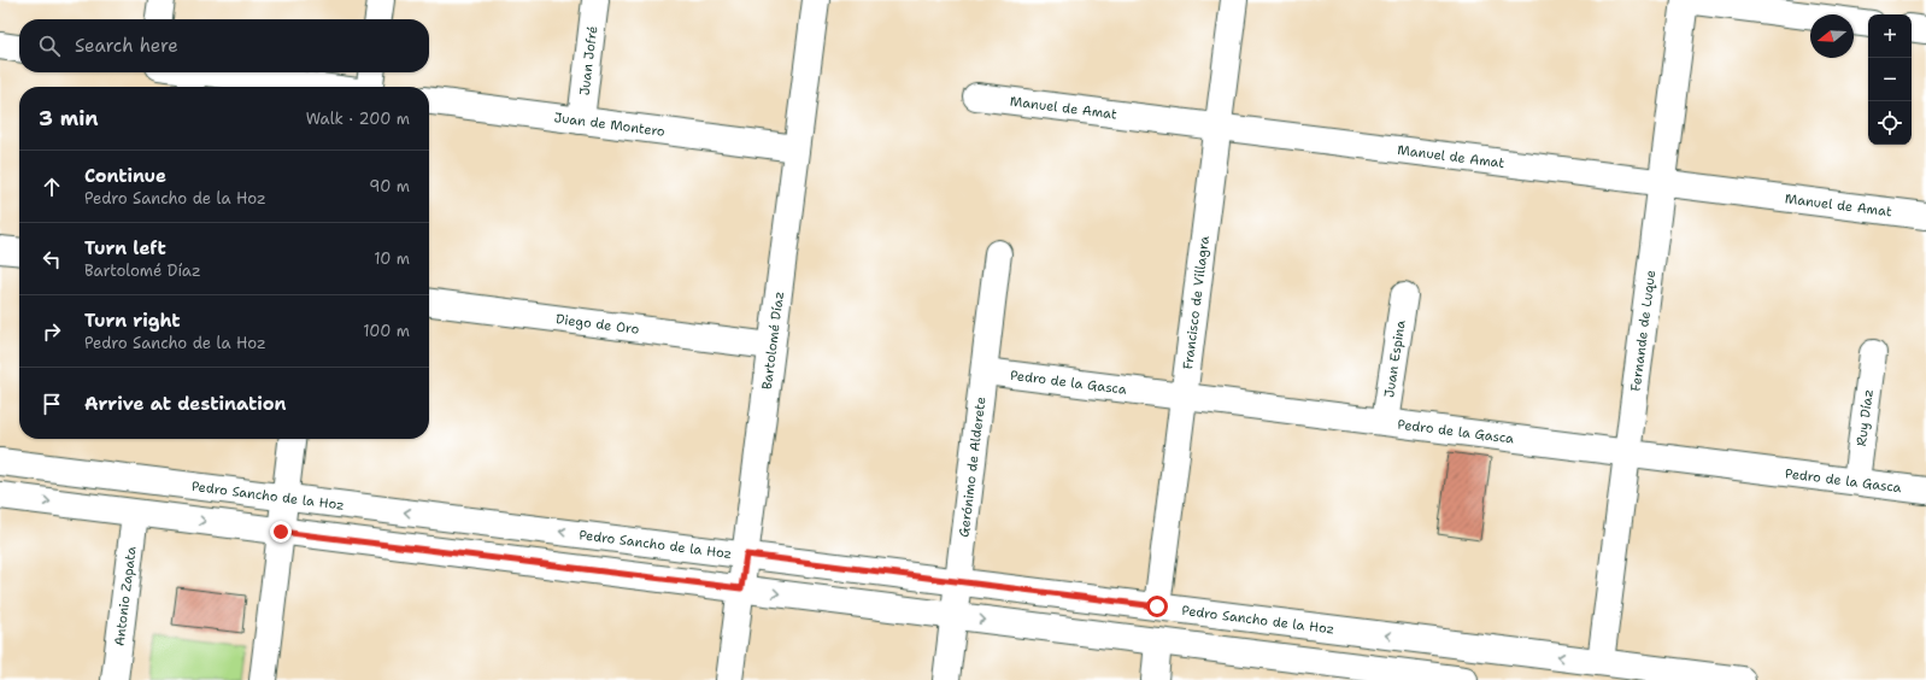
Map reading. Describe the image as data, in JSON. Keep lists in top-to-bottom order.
{
  "streets": {
    "street": [
      "Juan Jofré",
      "Manuel de Amat",
      "Juan de Montero",
      "Francisco de Villagra",
      "Diego de Oro",
      "Fernande de Luque",
      "Bartolomé Díaz",
      "Juan Espina",
      "Pedro de la Gasca",
      "Ruy Díaz",
      "Gerónimo de Alderete",
      "Pedro Sancho de la Hoz",
      "Antonio Zapata"
    ]
  },
  "crossings": [
    ["Juan Jofré", "Juan de Montero"],
    ["Manuel de Amat", "Francisco de Villagra"],
    ["Manuel de Amat", "Fernande de Luque"],
    ["Juan de Montero", "Bartolomé Díaz"],
    ["Francisco de Villagra", "Pedro de la Gasca"],
    ["Francisco de Villagra", "Pedro Sancho de la Hoz"],
    ["Diego de Oro", "Bartolomé Díaz"],
    ["Fernande de Luque", "Pedro de la Gasca"],
    ["Fernande de Luque", "Pedro Sancho de la Hoz"],
    ["Bartolomé Díaz", "Pedro Sancho de la Hoz"],
    ["Juan Espina", "Pedro de la Gasca"],
    ["Pedro de la Gasca", "Ruy Díaz"],
    ["Pedro de la Gasca", "Gerónimo de Alderete"],
    ["Gerónimo de Alderete", "Pedro Sancho de la Hoz"]
  ],
  "north": "left",
  "page": {
    "map_buttons": ["+", "−"],
    "search": "Search here",
    "heading": ["3 min", "Walk · 200 m"],
    "list": [
      ["Continue", "Pedro Sancho de la Hoz", "90 m"],
      ["Turn left", "Bartolomé Díaz", "10 m"],
      ["Turn right", "Pedro Sancho de la Hoz", "100 m"],
      "Arrive at destination"
    ]
  }
}
